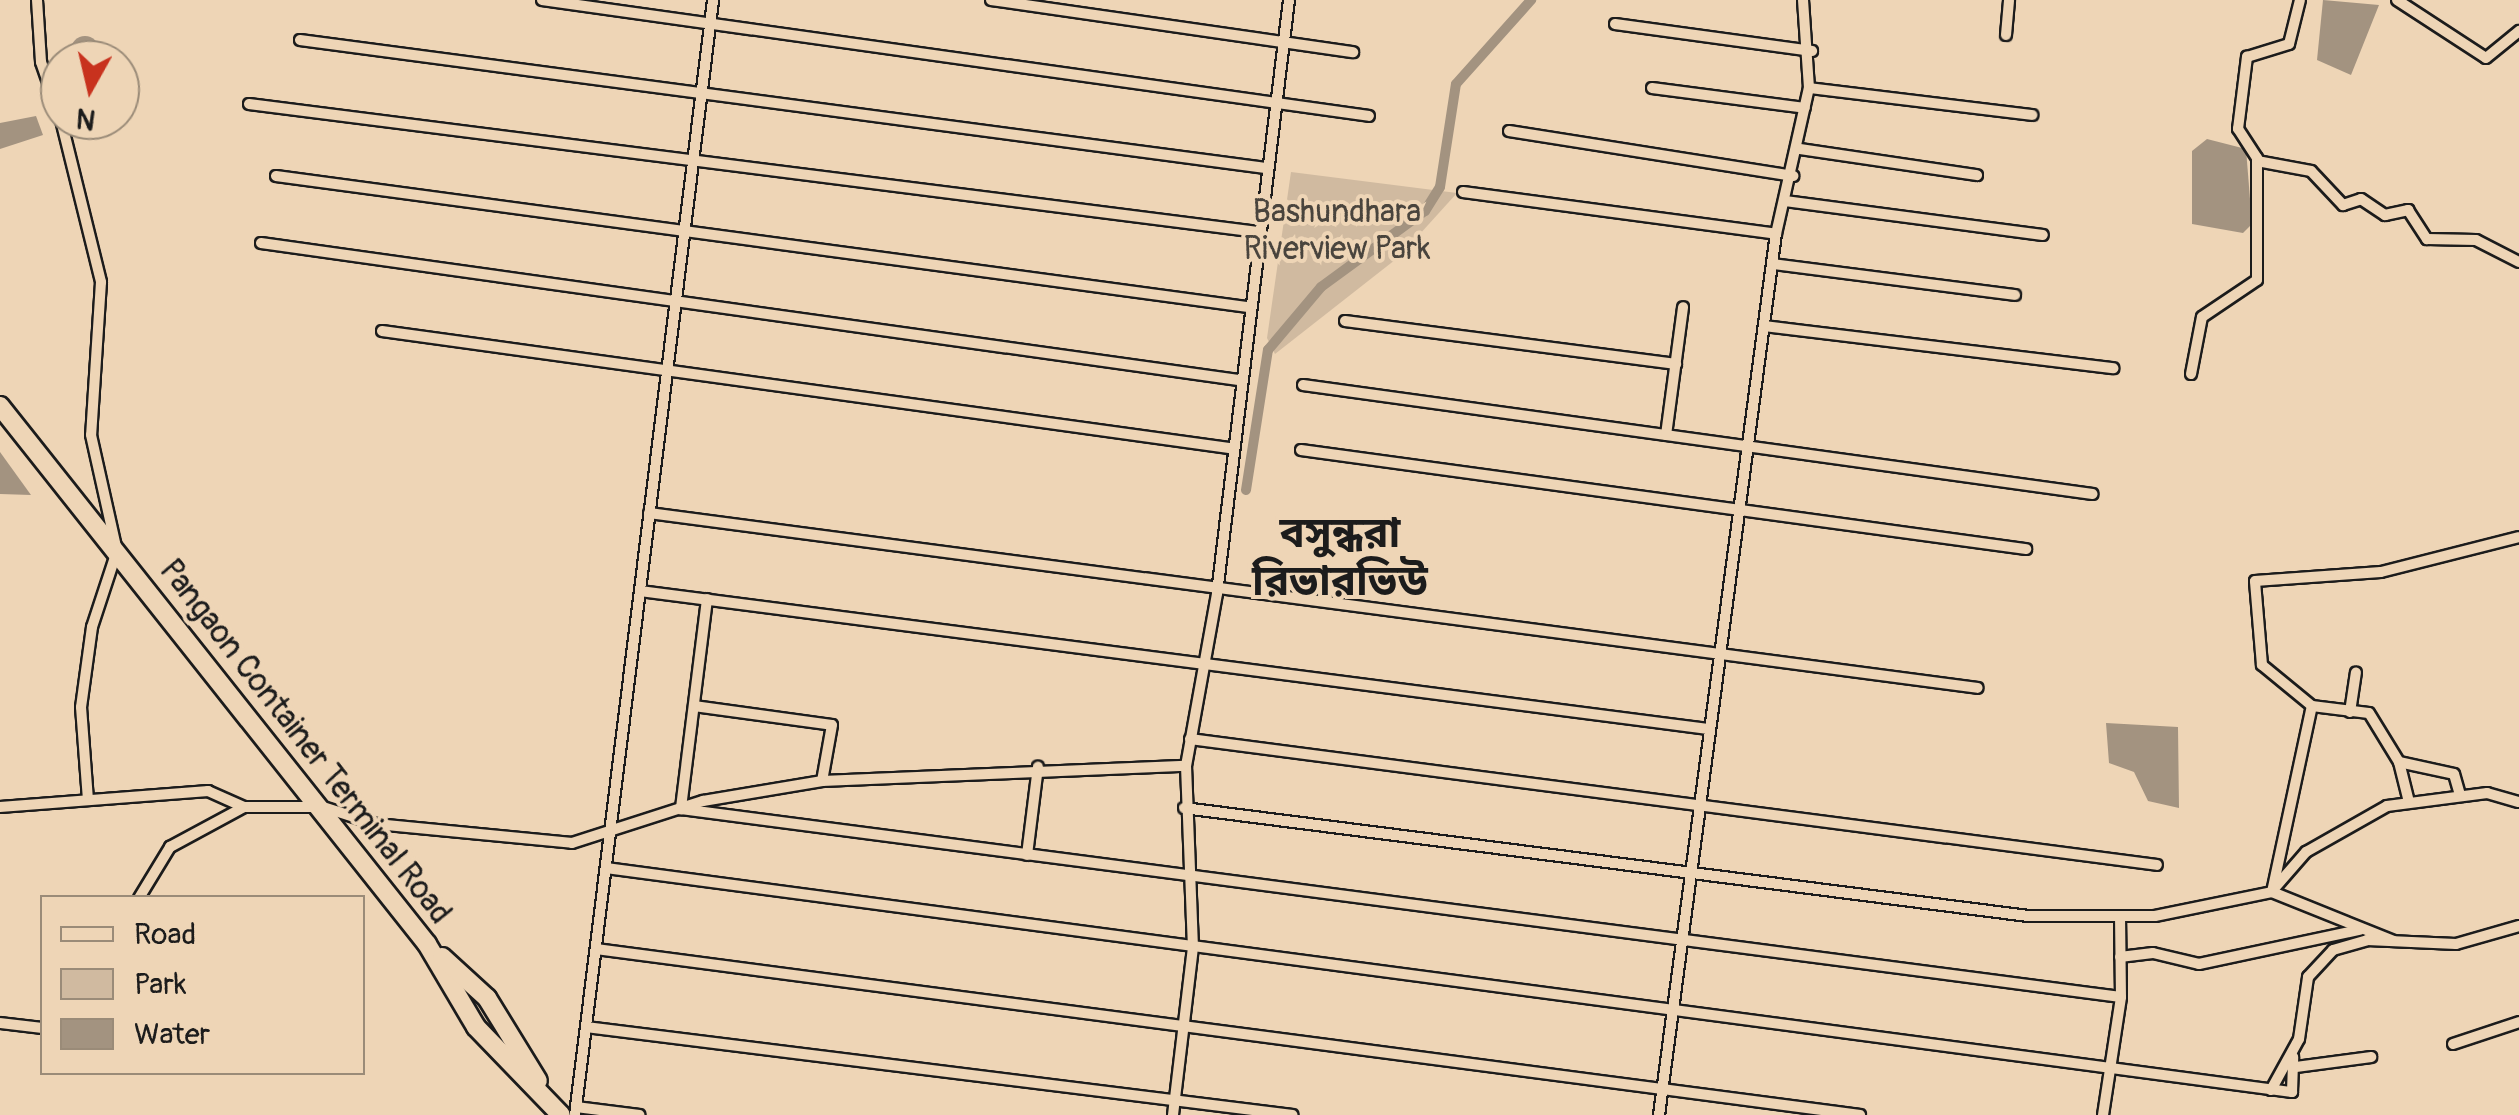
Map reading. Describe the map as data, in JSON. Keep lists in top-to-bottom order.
{
  "streets": {
    "highway": ["Pangaon Container Terminal Road"]
  },
  "districts": ["বসুন্ধরা রিভারভিউ"],
  "parks": ["Bashundhara Riverview Park"],
  "legend": ["Road", "Park", "Water"],
  "north": "bottom"
}
